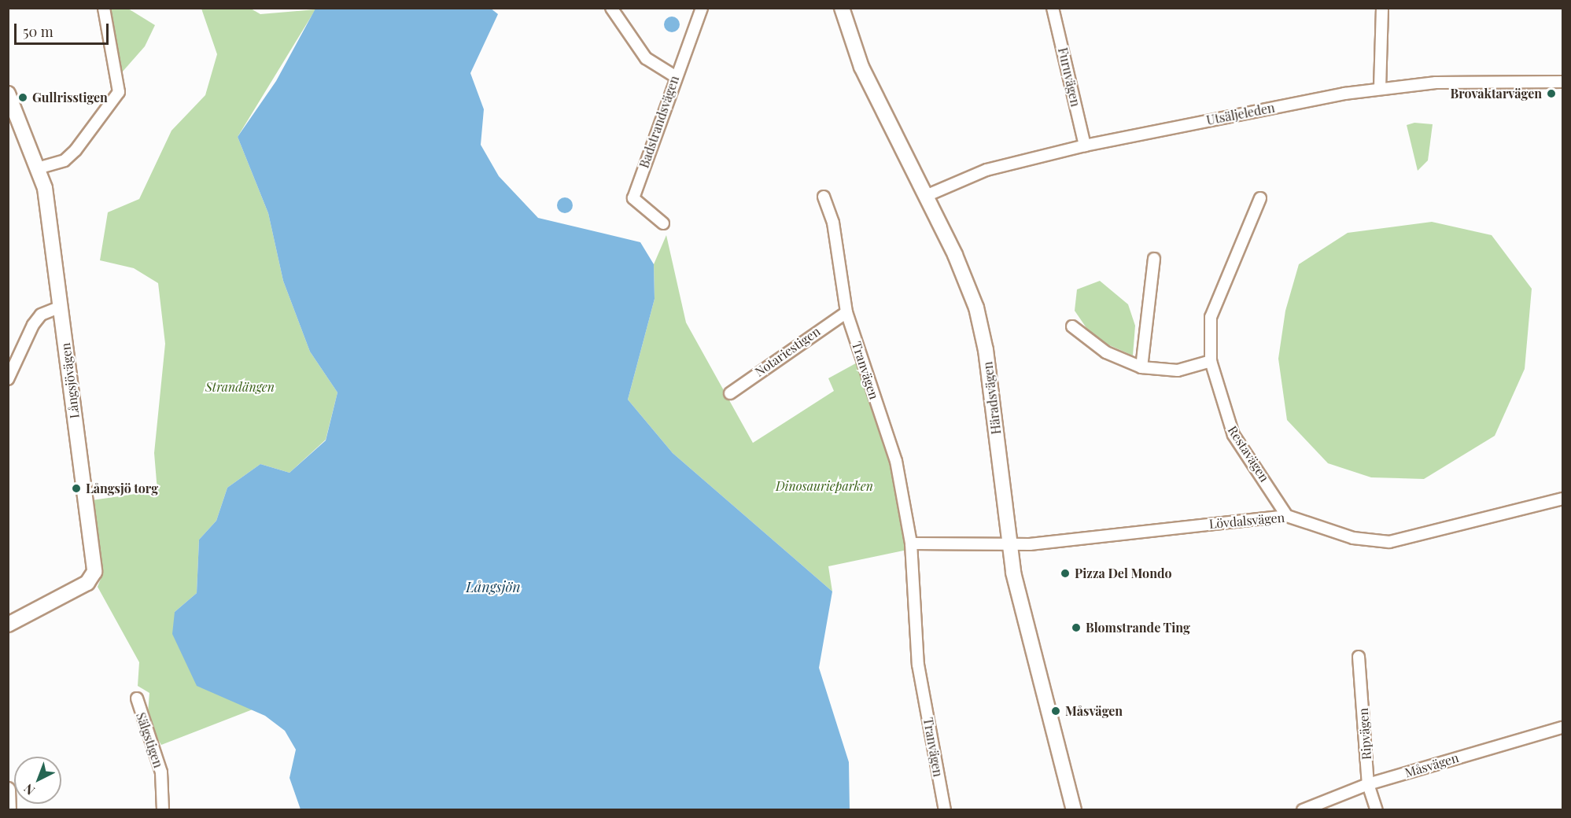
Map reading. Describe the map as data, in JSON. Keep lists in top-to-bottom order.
{
  "streets": {
    "street": [
      "Furuvägen",
      "Utsäljeleden",
      "Badstrandsvägen",
      "Notariestigen",
      "Tranvägen",
      "Långsjövägen",
      "Häradsvägen",
      "Restavägen",
      "Lövdalsvägen",
      "Ripvägen",
      "Sälgstigen",
      "Måsvägen"
    ]
  },
  "crossings": [
    ["Furuvägen", "Utsäljeleden"],
    ["Utsäljeleden", "Häradsvägen"],
    ["Notariestigen", "Tranvägen"],
    ["Häradsvägen", "Lövdalsvägen"],
    ["Restavägen", "Lövdalsvägen"],
    ["Ripvägen", "Måsvägen"]
  ],
  "water": ["Långsjön"],
  "parks": ["Strandängen", "Dinosaurieparken"],
  "places": [
    "Brovaktarvägen",
    "Gullrisstigen",
    "Långsjö torg",
    "Pizza Del Mondo",
    "Blomstrande Ting",
    "Måsvägen"
  ],
  "scale_bar": "50 m",
  "north": "bottom left"
}
